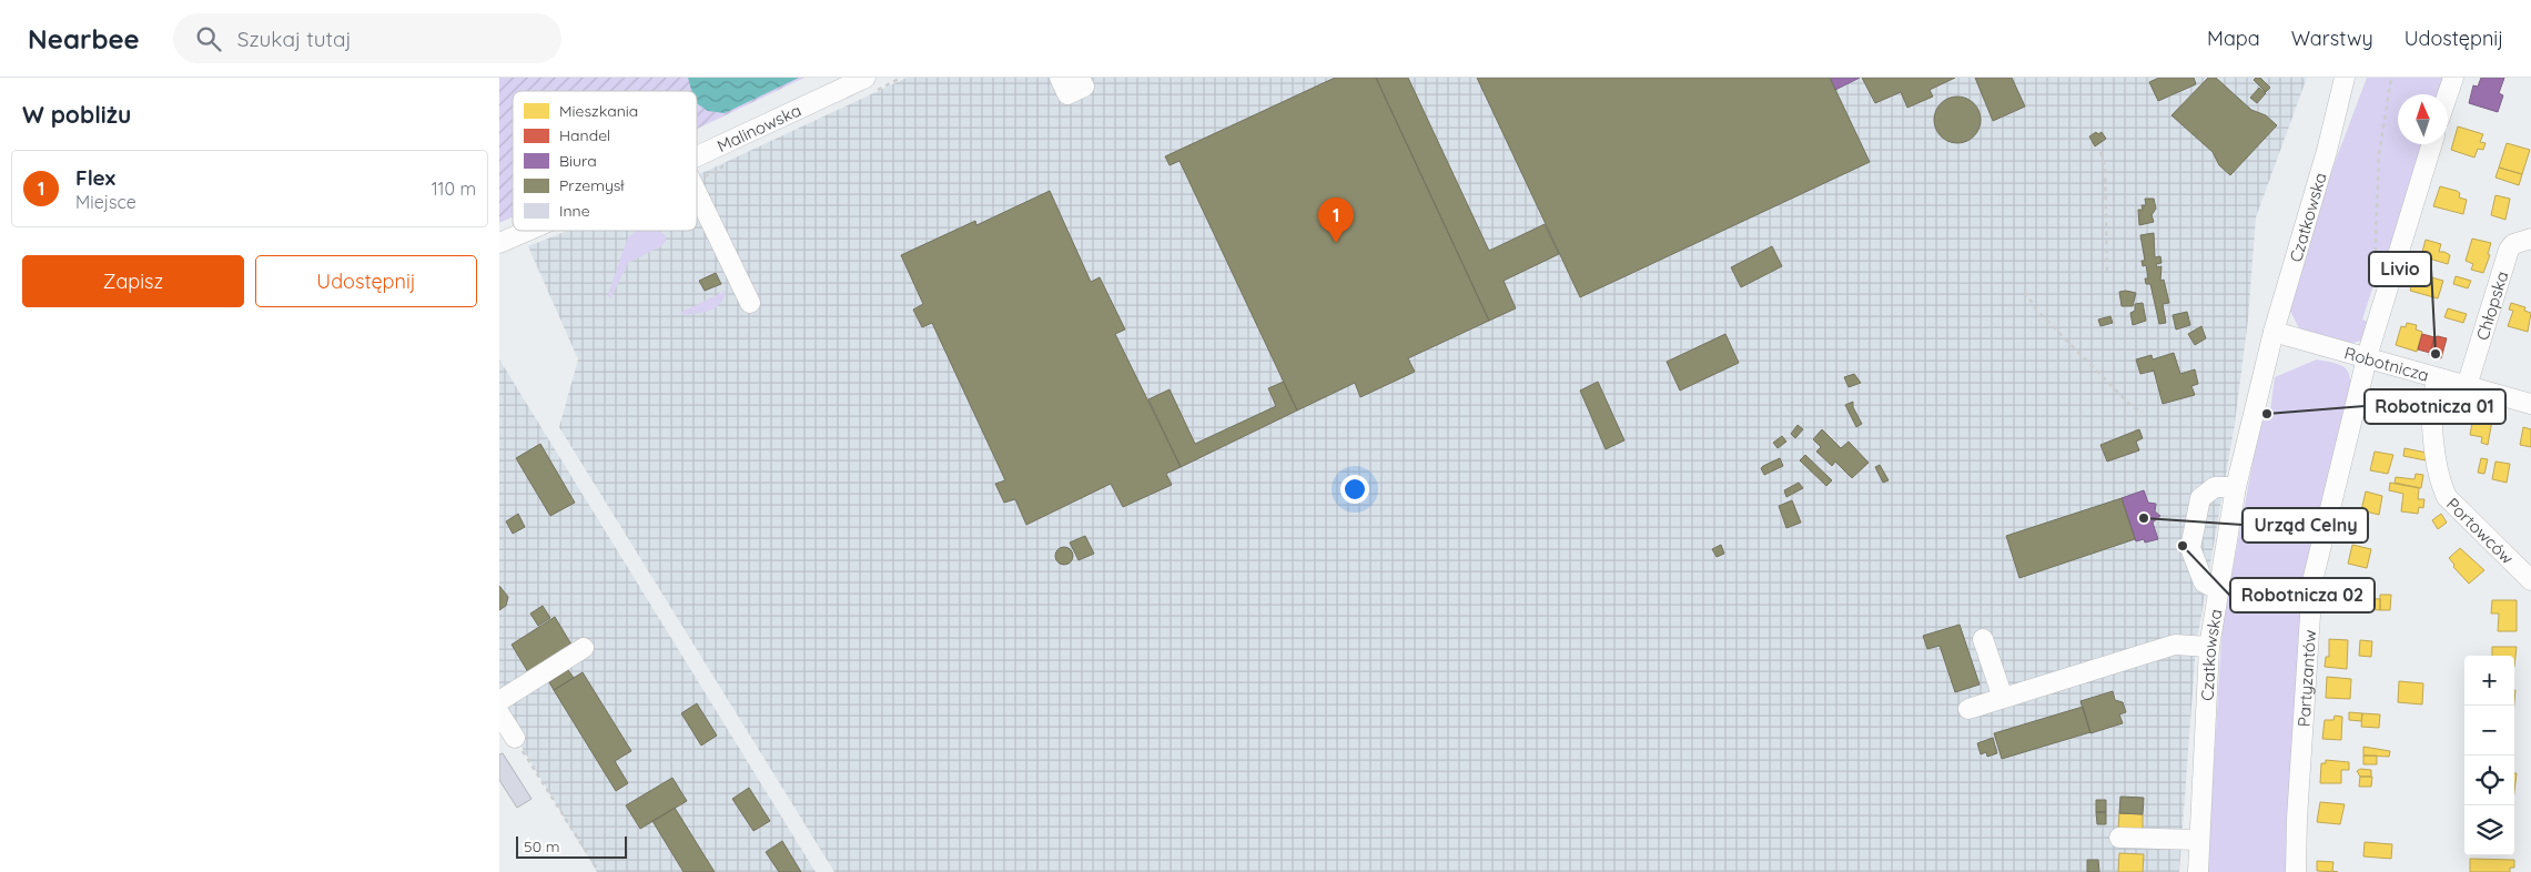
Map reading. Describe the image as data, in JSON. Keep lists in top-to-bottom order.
{
  "streets": {
    "street": [
      "Malinowska",
      "Czatkowska",
      "Chłopska",
      "Robotnicza",
      "Portowców",
      "Partyzantów"
    ]
  },
  "crossings": [
    ["Czatkowska", "Robotnicza"],
    ["Chłopska", "Robotnicza"],
    ["Robotnicza", "Portowców"],
    ["Robotnicza", "Partyzantów"]
  ],
  "places": [
    "Livio",
    "Robotnicza 01",
    "Urząd Celny",
    "Robotnicza 02"
  ],
  "legend": [
    "Mieszkania",
    "Handel",
    "Biura",
    "Przemysł",
    "Inne"
  ],
  "scale_bar": "50 m",
  "north": "top",
  "page": {
    "header": "Nearbee",
    "search": "Szukaj tutaj",
    "nav": ["Mapa", "Warstwy", "Udostępnij"],
    "heading": "W pobliżu",
    "list": [
      {
        "mark": "1",
        "name": "Flex",
        "note": "Miejsce",
        "value": "110 m"
      }
    ],
    "pins": "1",
    "buttons": ["Zapisz", "Udostępnij"],
    "map_buttons": ["+", "−"],
    "scale": "50 m"
  }
}
